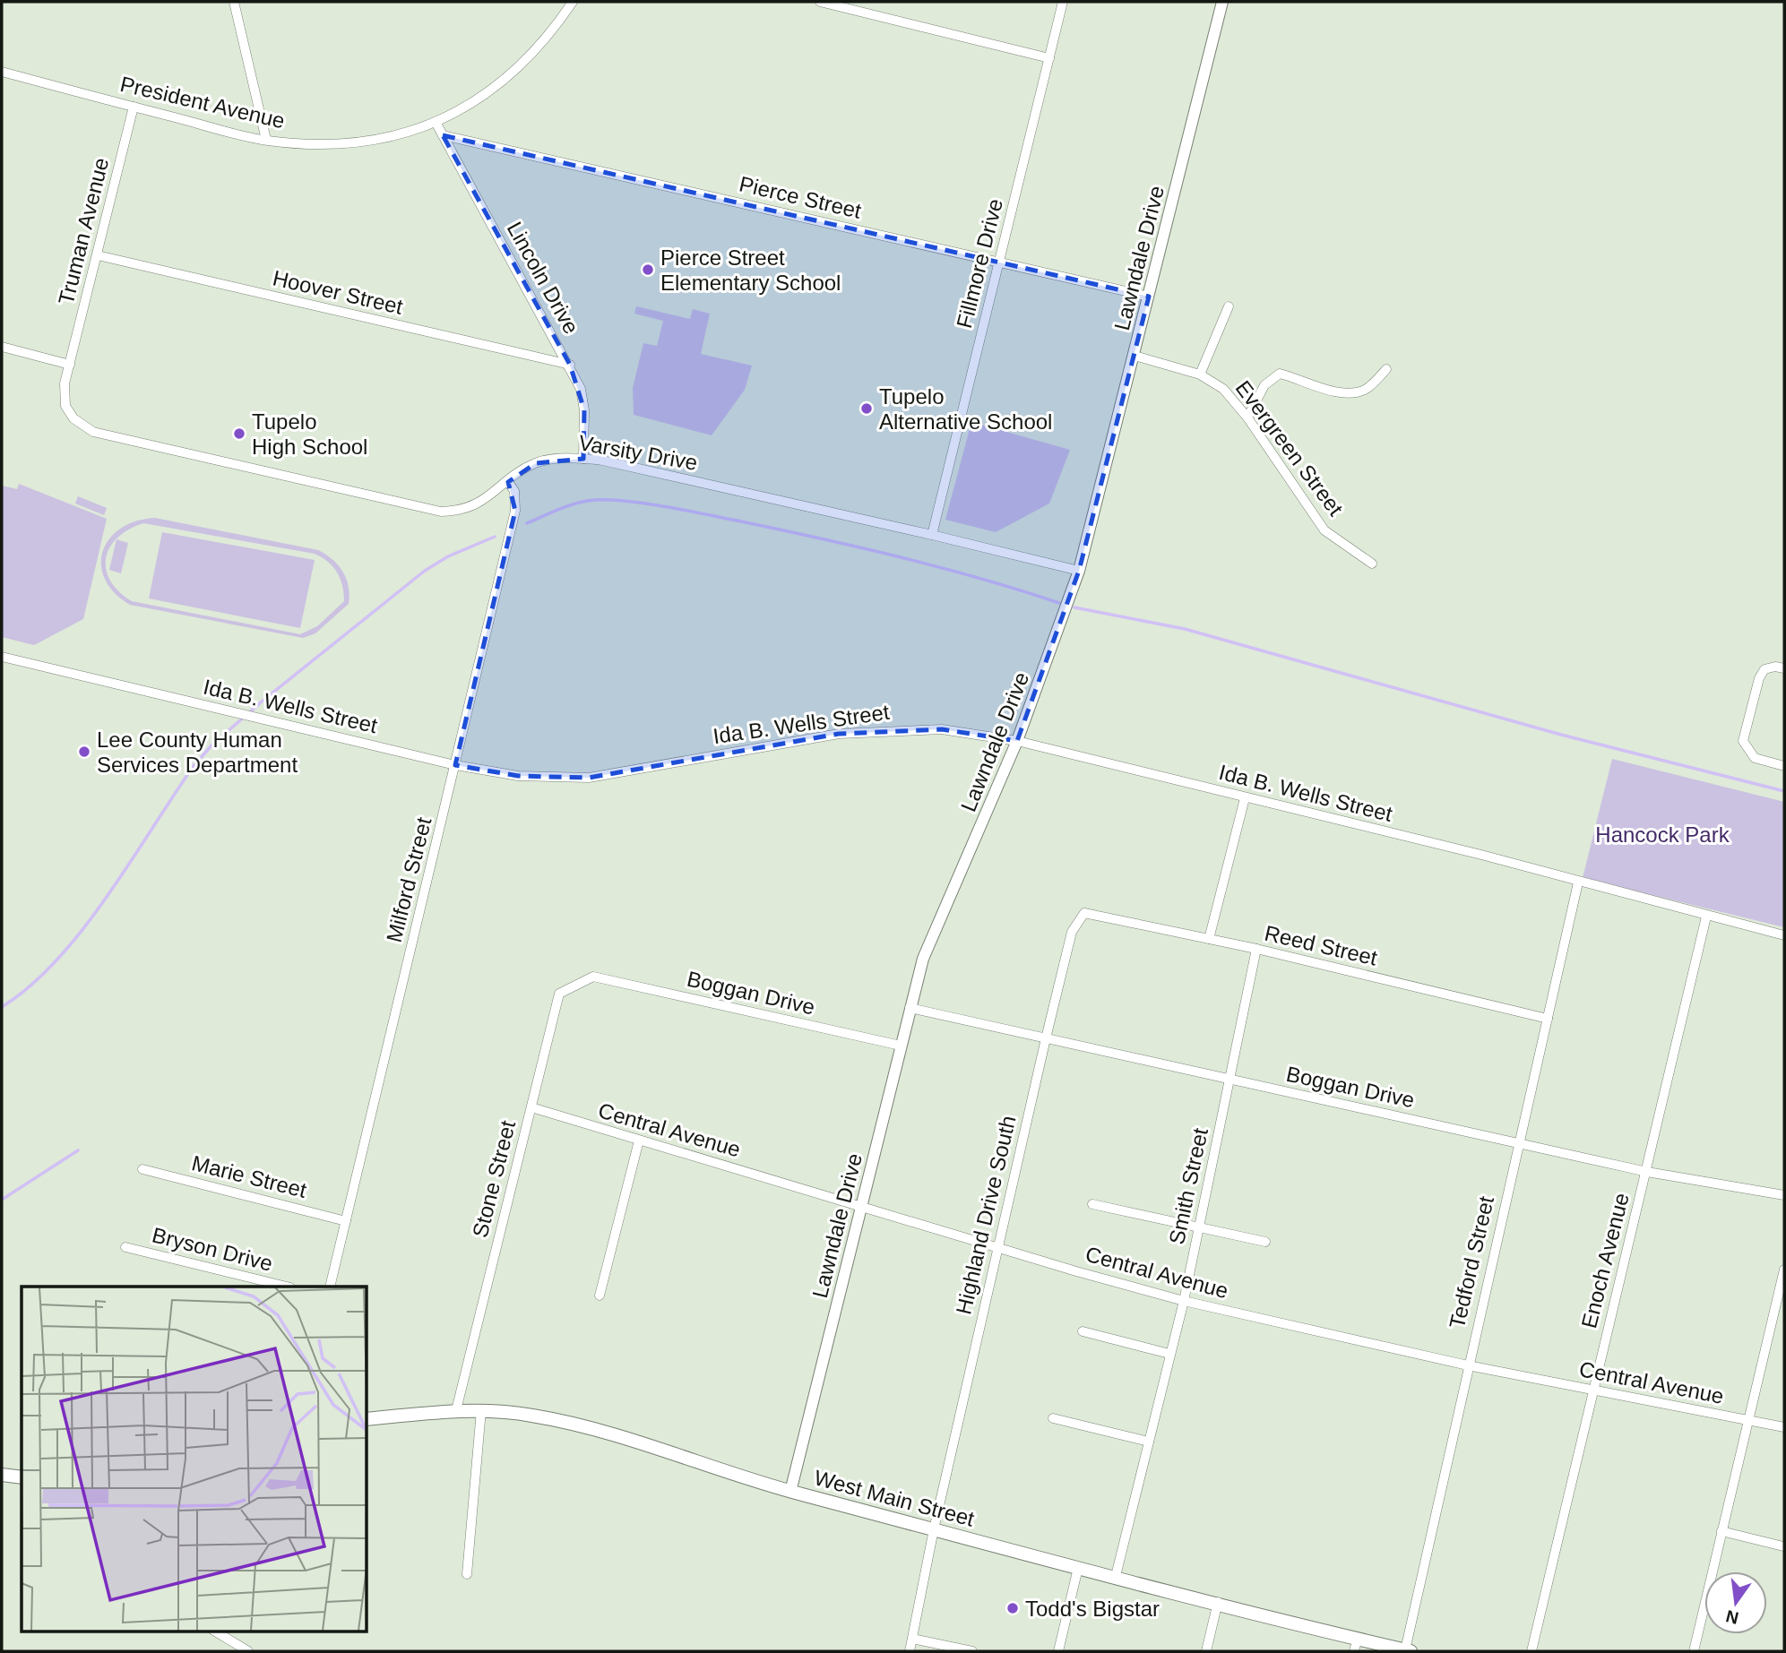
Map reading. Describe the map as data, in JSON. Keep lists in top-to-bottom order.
{
  "streets": {
    "main road": ["West Main Street"],
    "street": [
      "President Avenue",
      "Pierce Street",
      "Truman Avenue",
      "Lawndale Drive",
      "Fillmore Drive",
      "Lincoln Drive",
      "Hoover Street",
      "Evergreen Street",
      "Varsity Drive",
      "Ida B. Wells Street",
      "Milford Street",
      "Reed Street",
      "Boggan Drive",
      "Central Avenue",
      "Marie Street",
      "Stone Street",
      "Smith Street",
      "Highland Drive South",
      "Bryson Drive",
      "Enoch Avenue",
      "Tedford Street"
    ]
  },
  "crossings": [
    ["President Avenue", "Truman Avenue"],
    ["President Avenue", "Lincoln Drive"],
    ["Pierce Street", "Lawndale Drive"],
    ["Pierce Street", "Fillmore Drive"],
    ["Pierce Street", "Lincoln Drive"],
    ["Truman Avenue", "Hoover Street"],
    ["Truman Avenue", "Varsity Drive"],
    ["Lawndale Drive", "Evergreen Street"],
    ["Lawndale Drive", "Varsity Drive"],
    ["Lawndale Drive", "Ida B. Wells Street"],
    ["Lawndale Drive", "Boggan Drive"],
    ["Lawndale Drive", "Central Avenue"],
    ["Lawndale Drive", "West Main Street"],
    ["Fillmore Drive", "Varsity Drive"],
    ["Lincoln Drive", "Hoover Street"],
    ["Lincoln Drive", "Varsity Drive"],
    ["Varsity Drive", "Milford Street"],
    ["Ida B. Wells Street", "Milford Street"],
    ["Ida B. Wells Street", "Enoch Avenue"],
    ["Ida B. Wells Street", "Tedford Street"],
    ["Milford Street", "Marie Street"],
    ["Reed Street", "Smith Street"],
    ["Reed Street", "Highland Drive South"],
    ["Reed Street", "Tedford Street"],
    ["Boggan Drive", "Stone Street"],
    ["Boggan Drive", "Smith Street"],
    ["Boggan Drive", "Highland Drive South"],
    ["Boggan Drive", "Enoch Avenue"],
    ["Boggan Drive", "Tedford Street"],
    ["Central Avenue", "Stone Street"],
    ["Central Avenue", "Smith Street"],
    ["Central Avenue", "Highland Drive South"],
    ["Central Avenue", "Enoch Avenue"],
    ["Central Avenue", "Tedford Street"],
    ["Stone Street", "West Main Street"],
    ["Smith Street", "West Main Street"],
    ["Highland Drive South", "West Main Street"],
    ["Tedford Street", "West Main Street"]
  ],
  "parks": ["Hancock Park"],
  "places": [
    "Pierce Street Elementary School",
    "Tupelo Alternative School",
    "Tupelo High School",
    "Lee County Human Services Department",
    "Todd's Bigstar"
  ],
  "north": "bottom"
}
